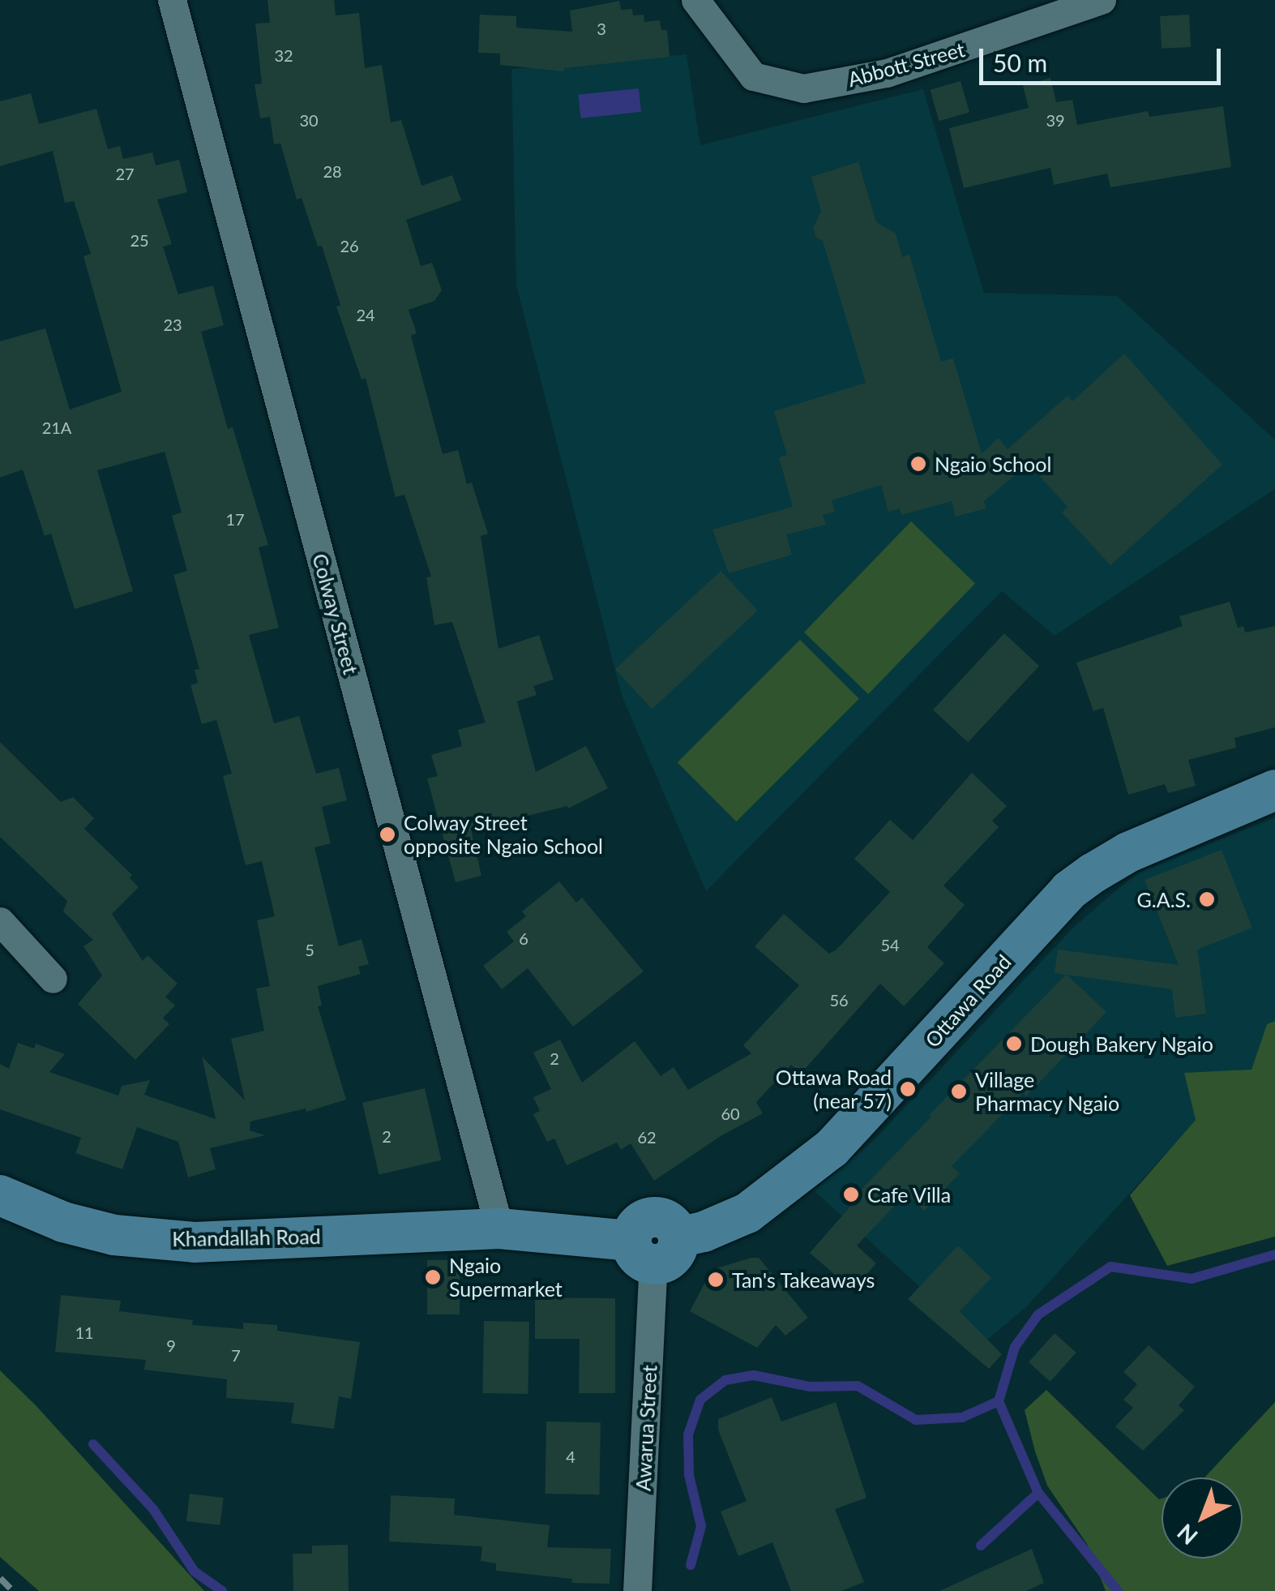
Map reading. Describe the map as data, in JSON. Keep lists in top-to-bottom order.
{
  "streets": {
    "main road": ["Ottawa Road", "Khandallah Road"],
    "street": ["Abbott Street", "Colway Street", "Awarua Street"]
  },
  "crossings": [
    ["Colway Street", "Ottawa Road"],
    ["Colway Street", "Khandallah Road"],
    ["Ottawa Road", "Khandallah Road"],
    ["Ottawa Road", "Awarua Street"]
  ],
  "places": [
    "Ngaio School",
    "Colway Street opposite Ngaio School",
    "G.A.S.",
    "Dough Bakery Ngaio",
    "Ottawa Road (near 57)",
    "Village Pharmacy Ngaio",
    "Cafe Villa",
    "Ngaio Supermarket",
    "Tan's Takeaways"
  ],
  "house_numbers": [
    "3",
    "32",
    "30",
    "39",
    "28",
    "27",
    "25",
    "26",
    "24",
    "23",
    "21A",
    "17",
    "6",
    "54",
    "5",
    "56",
    "2",
    "60",
    "2",
    "62",
    "11",
    "9",
    "7",
    "4"
  ],
  "scale_bar": "50 m",
  "north": "bottom left"
}
